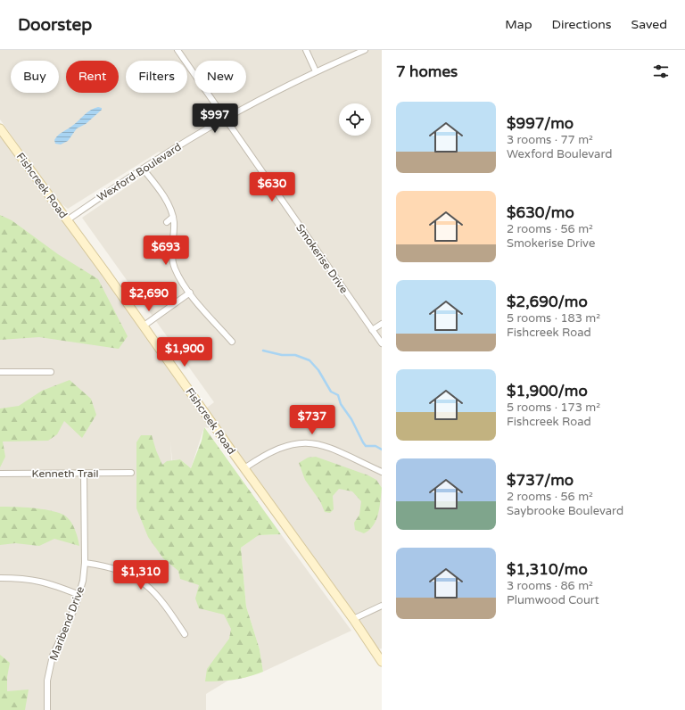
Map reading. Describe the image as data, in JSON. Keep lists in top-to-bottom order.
{
  "streets": {
    "main road": ["Fishcreek Road"],
    "street": [
      "Wexford Boulevard",
      "Smokerise Drive",
      "Kenneth Trail",
      "Maribend Drive"
    ]
  },
  "crossings": [
    ["Wexford Boulevard", "Fishcreek Road"],
    ["Wexford Boulevard", "Smokerise Drive"],
    ["Kenneth Trail", "Maribend Drive"]
  ],
  "page": {
    "header": "Doorstep",
    "nav": ["Map", "Directions", "Saved"],
    "heading": "7 homes",
    "chip": [
      "Buy",
      "Rent",
      "Filters",
      "New"
    ],
    "list": [
      {
        "name": "$997/mo",
        "note": "3 rooms · 77 m² · Wexford Boulevard"
      },
      {
        "name": "$630/mo",
        "note": "2 rooms · 56 m² · Smokerise Drive"
      },
      {
        "name": "$2,690/mo",
        "note": "5 rooms · 183 m² · Fishcreek Road"
      },
      {
        "name": "$1,900/mo",
        "note": "5 rooms · 173 m² · Fishcreek Road"
      },
      {
        "name": "$737/mo",
        "note": "2 rooms · 56 m² · Saybrooke Boulevard"
      },
      {
        "name": "$1,310/mo",
        "note": "3 rooms · 86 m² · Plumwood Court"
      }
    ],
    "price": [
      "$997",
      "$630",
      "$693",
      "$2,690",
      "$1,900",
      "$737",
      "$1,310"
    ]
  }
}
